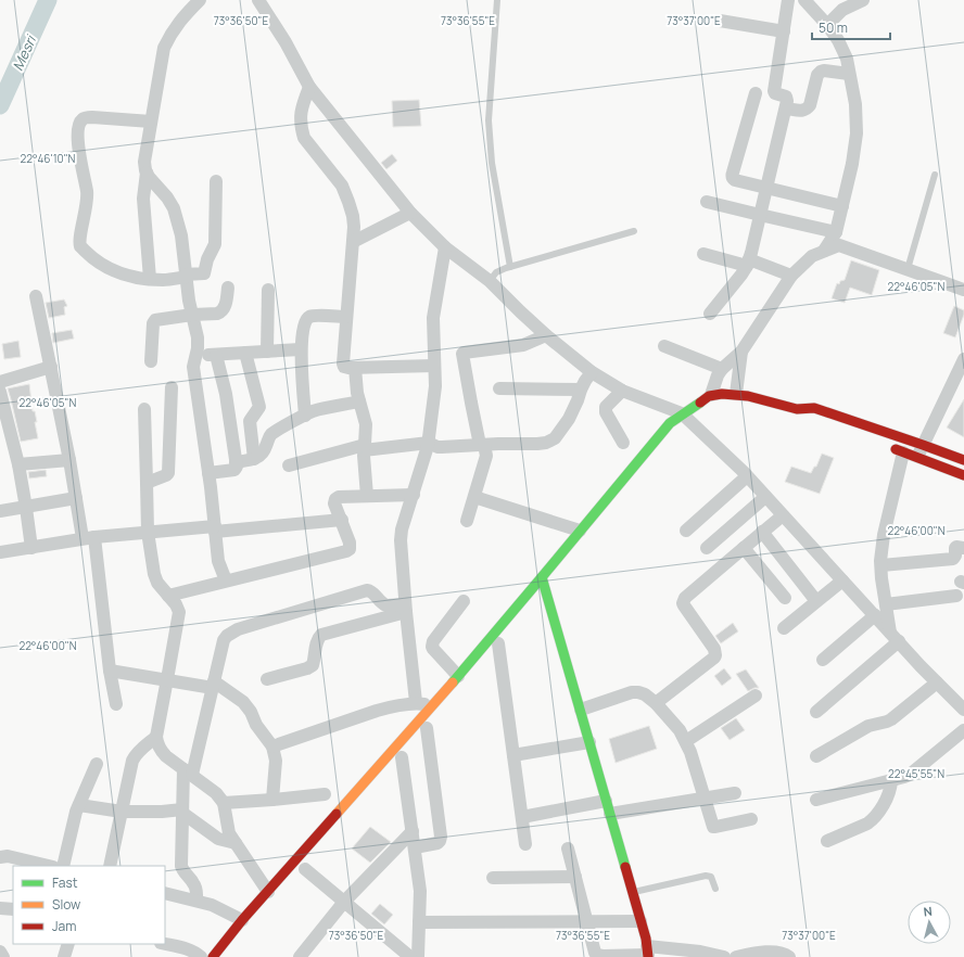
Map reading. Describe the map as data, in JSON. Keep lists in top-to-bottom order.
{
  "water": ["Mesri"],
  "legend": ["Fast", "Slow", "Jam"],
  "scale_bar": "50 m",
  "north": "top",
  "coordinates": [
    "73°36'50\"E",
    "73°36'55\"E",
    "73°37'00\"E",
    "22°46'10\"N",
    "22°46'05\"N",
    "22°46'00\"N",
    "22°45'55\"N"
  ]
}
